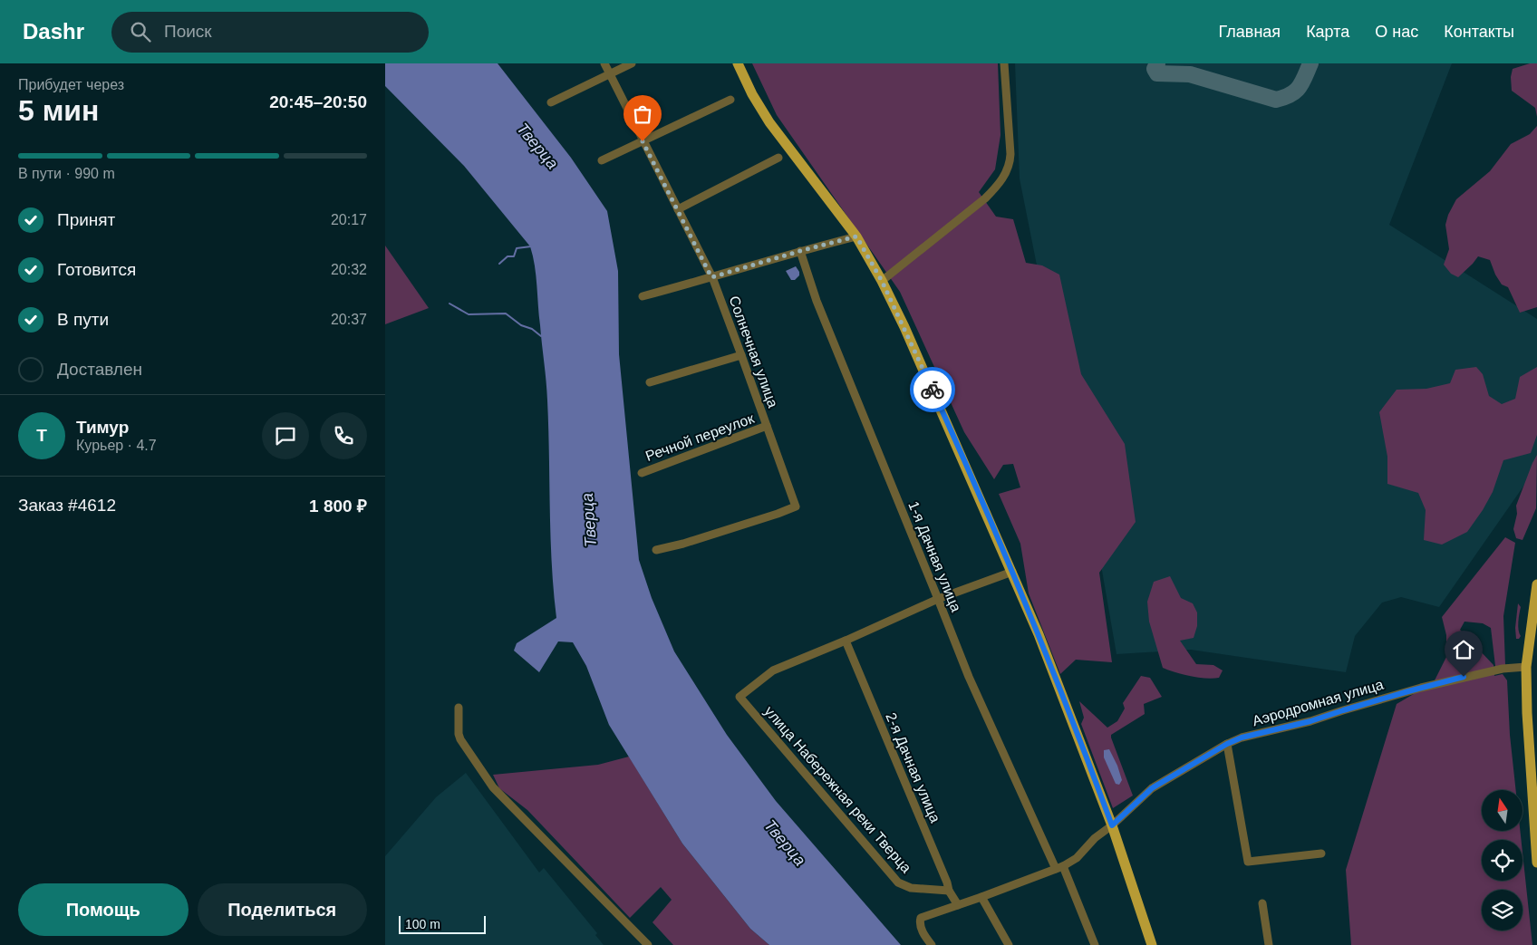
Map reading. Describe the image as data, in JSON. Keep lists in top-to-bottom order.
{
  "streets": {
    "street": [
      "Солнечная улица",
      "Речной переулок",
      "1-я Дачная улица",
      "Аэродромная улица",
      "2-я Дачная улица",
      "улица Набережная реки Тверца"
    ]
  },
  "crossings": [
    ["Солнечная улица", "Речной переулок"],
    ["1-я Дачная улица", "Аэродромная улица"],
    ["Аэродромная улица", "2-я Дачная улица"],
    ["2-я Дачная улица", "улица Набережная реки Тверца"]
  ],
  "water": ["Тверца"],
  "scale_bar": "100 m",
  "north": "top",
  "page": {
    "header": "Dashr",
    "search": "Поиск",
    "nav": [
      "Главная",
      "Карта",
      "О нас",
      "Контакты"
    ],
    "heading": ["5 мин", "Прибудет через", "20:45–20:50"],
    "panel": [
      "Тимур",
      "Курьер · 4.7",
      "Заказ #4612",
      "1 800 ₽"
    ],
    "bar": "В пути · 990 m",
    "list": [
      ["Принят", "20:17"],
      ["Готовится", "20:32"],
      ["В пути", "20:37"],
      "Доставлен"
    ],
    "round": "Т",
    "buttons": ["Помощь", "Поделиться"],
    "scale": "100 m"
  }
}
